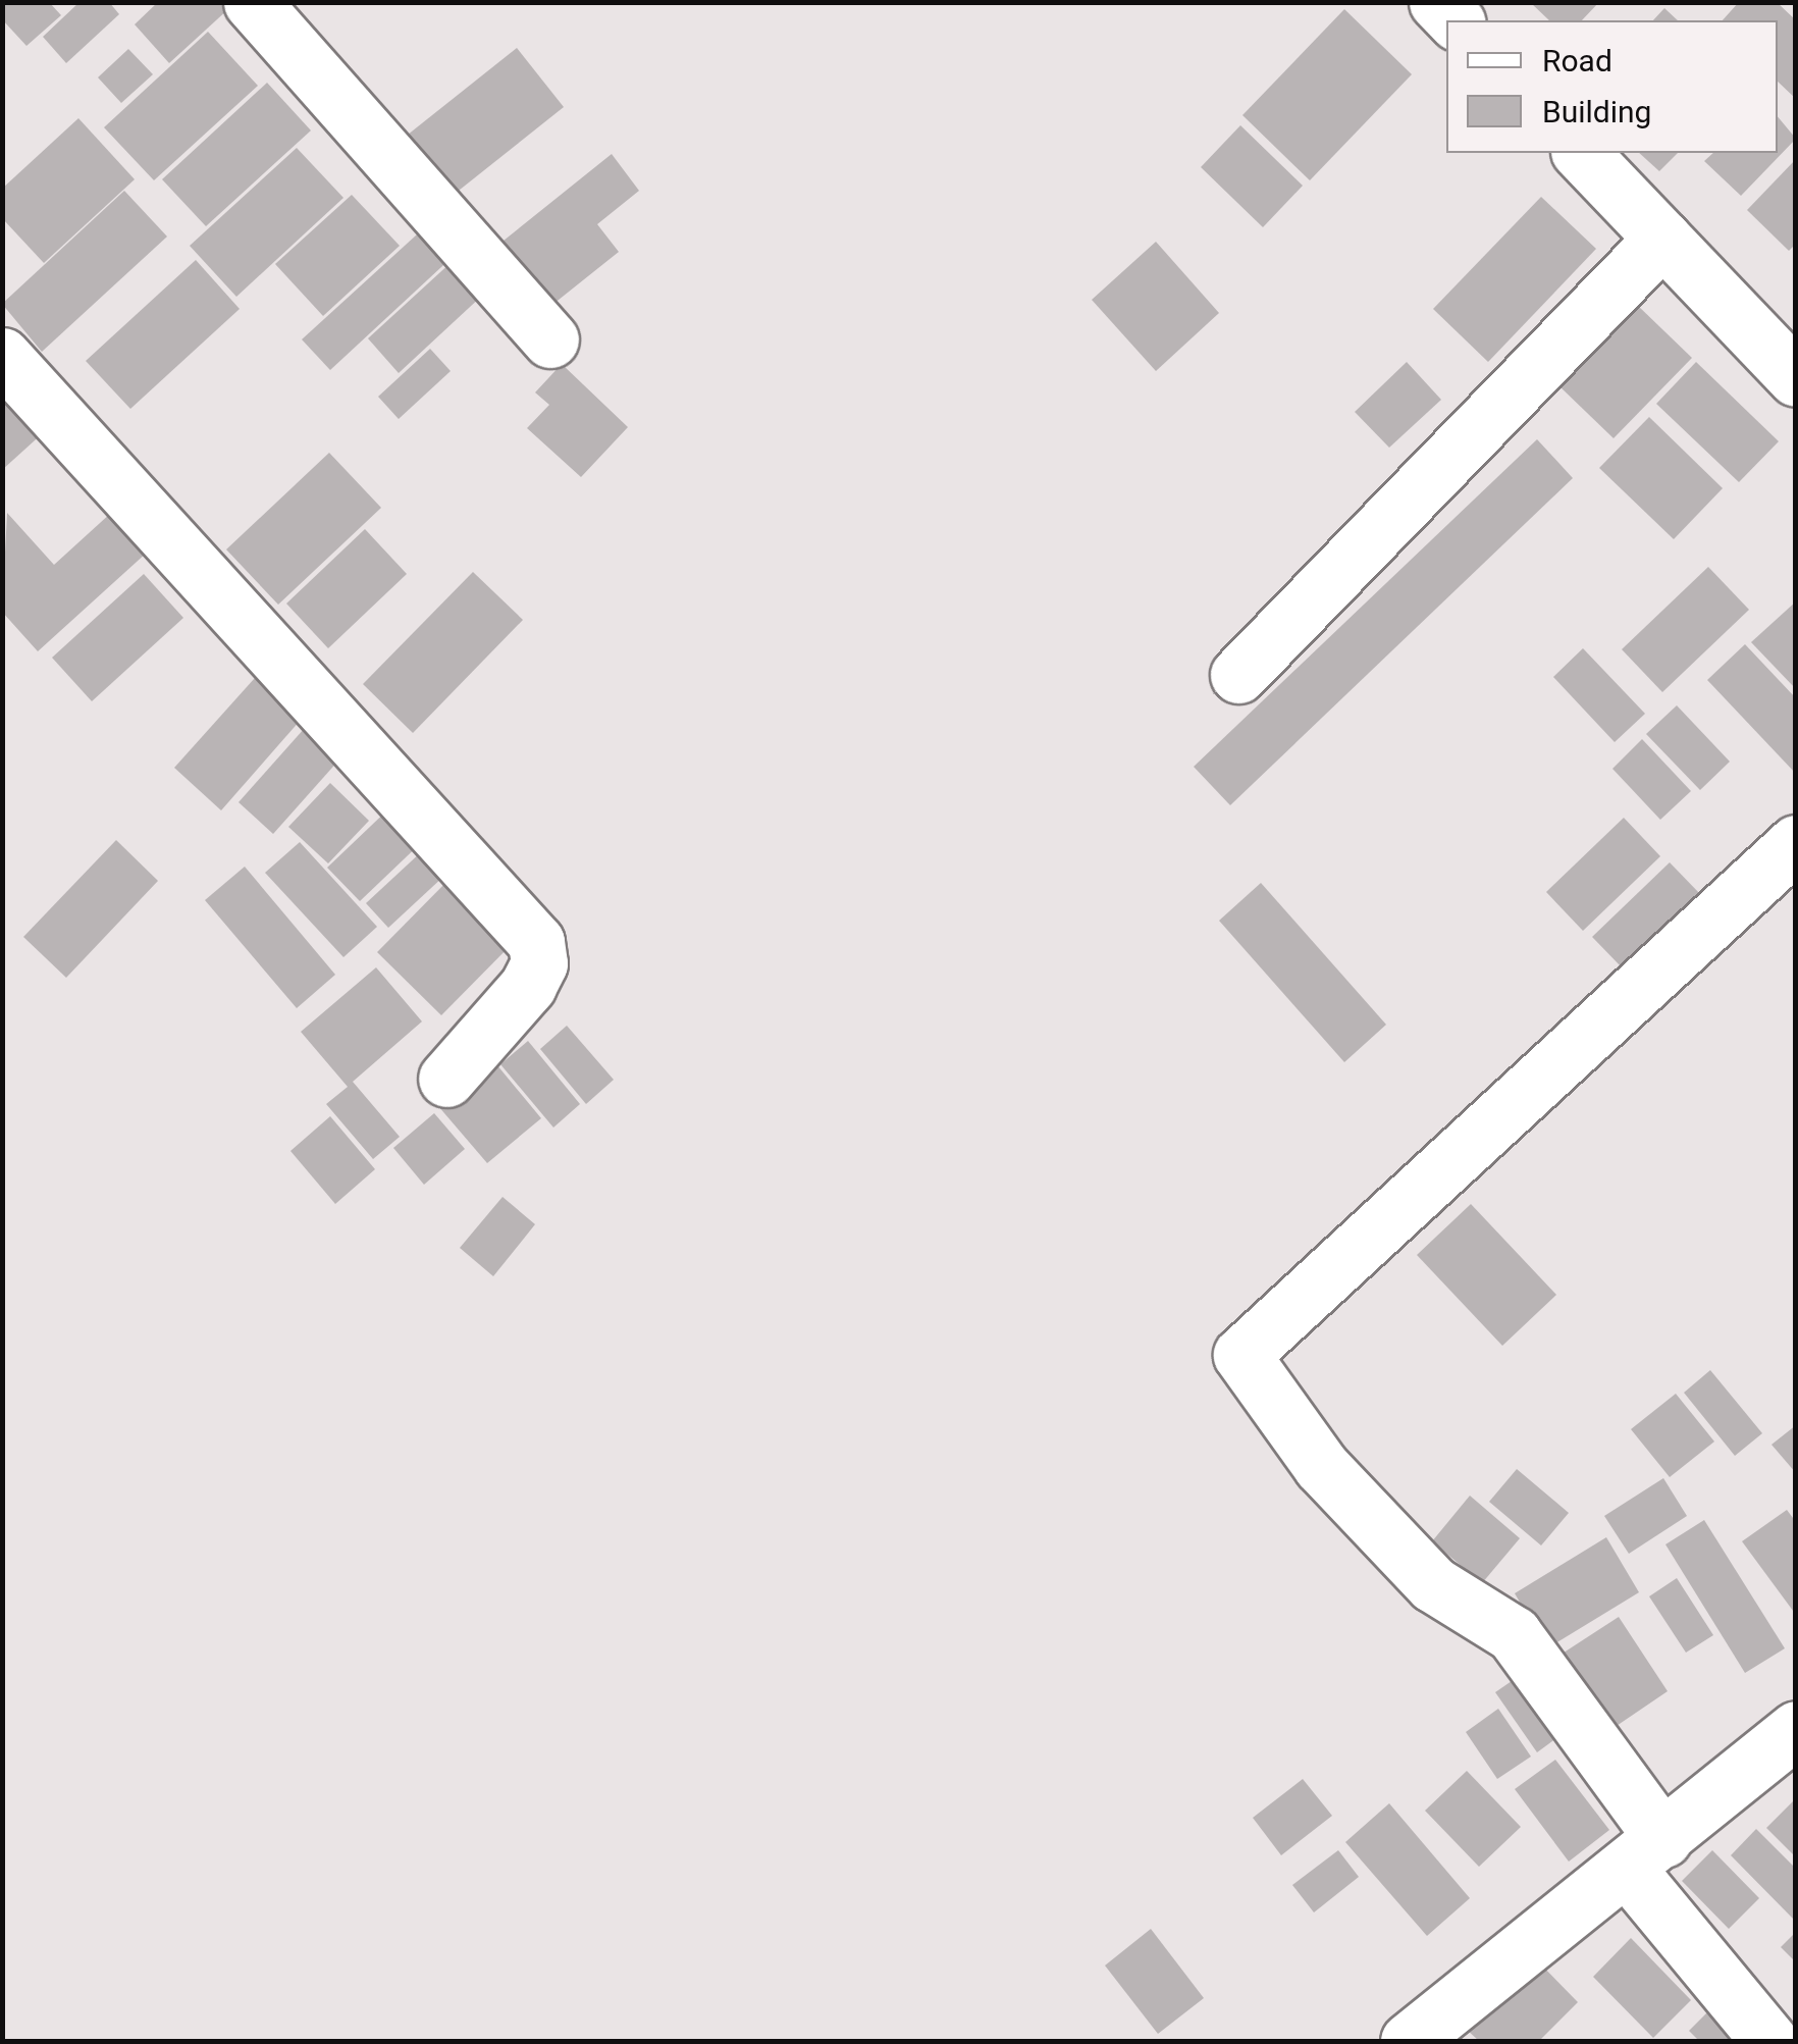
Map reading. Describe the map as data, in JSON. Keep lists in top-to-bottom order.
{
  "legend": ["Road", "Building"]
}
